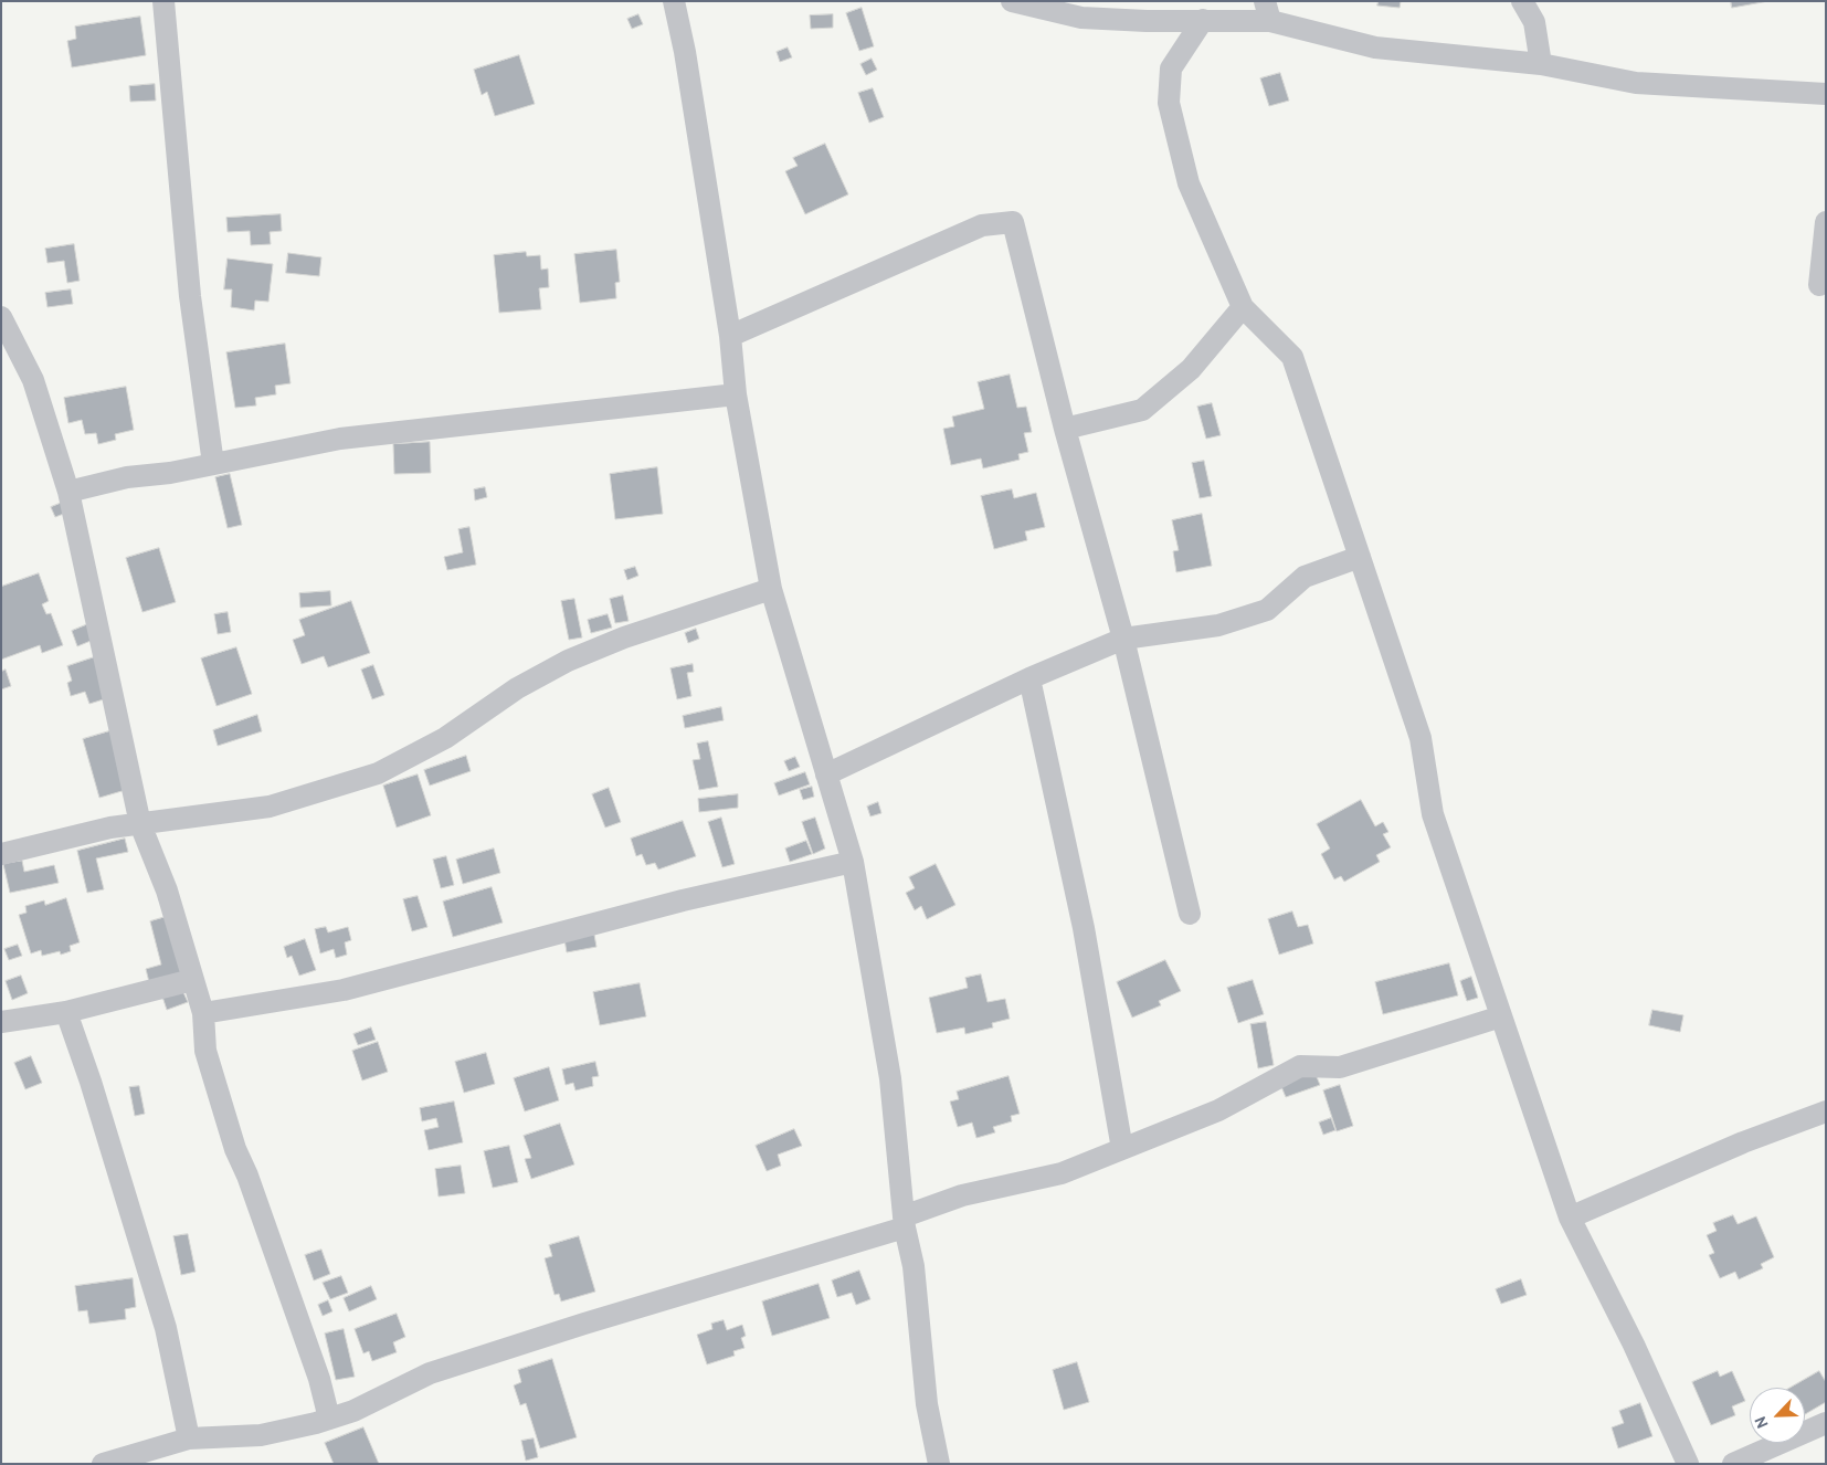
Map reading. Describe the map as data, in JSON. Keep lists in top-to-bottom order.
{
  "north": "bottom left"
}
